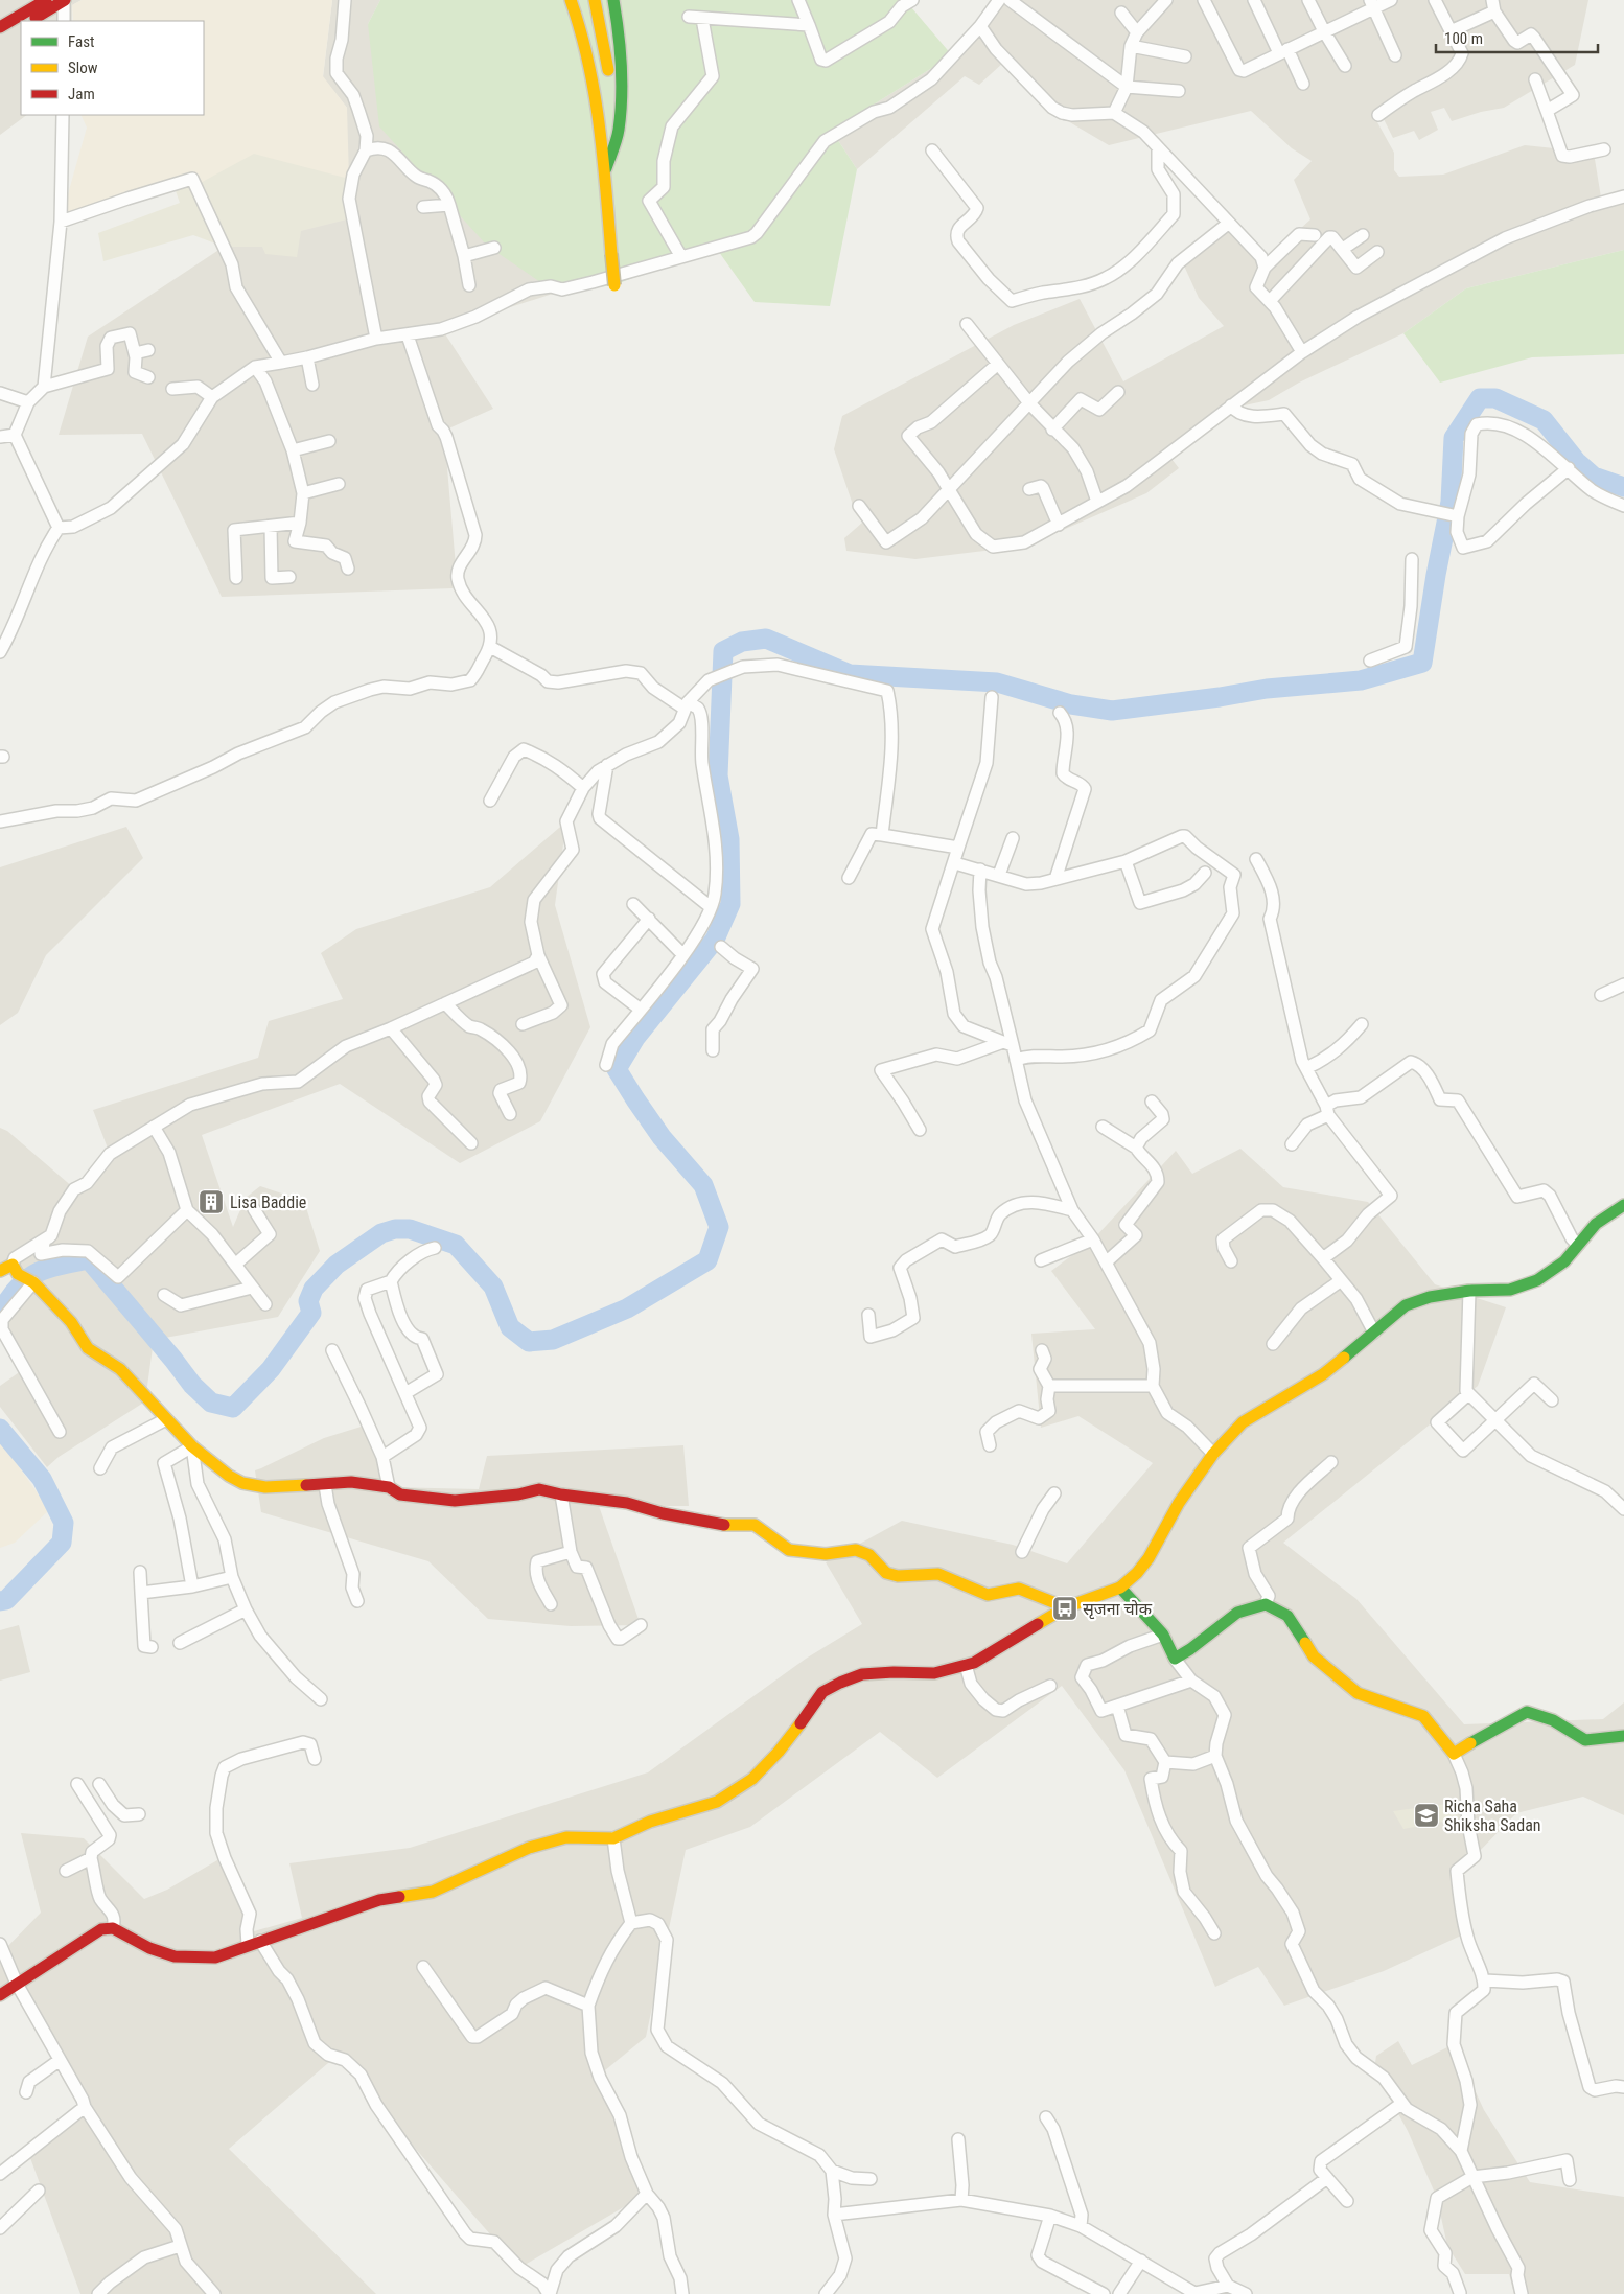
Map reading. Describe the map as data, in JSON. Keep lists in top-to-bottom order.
{
  "places": {
    "building": ["Lisa Baddie"],
    "bus stop": ["सृजना चोक"],
    "school or university": ["Richa Saha Shiksha Sadan"]
  },
  "legend": ["Fast", "Slow", "Jam"],
  "scale_bar": "100 m"
}
